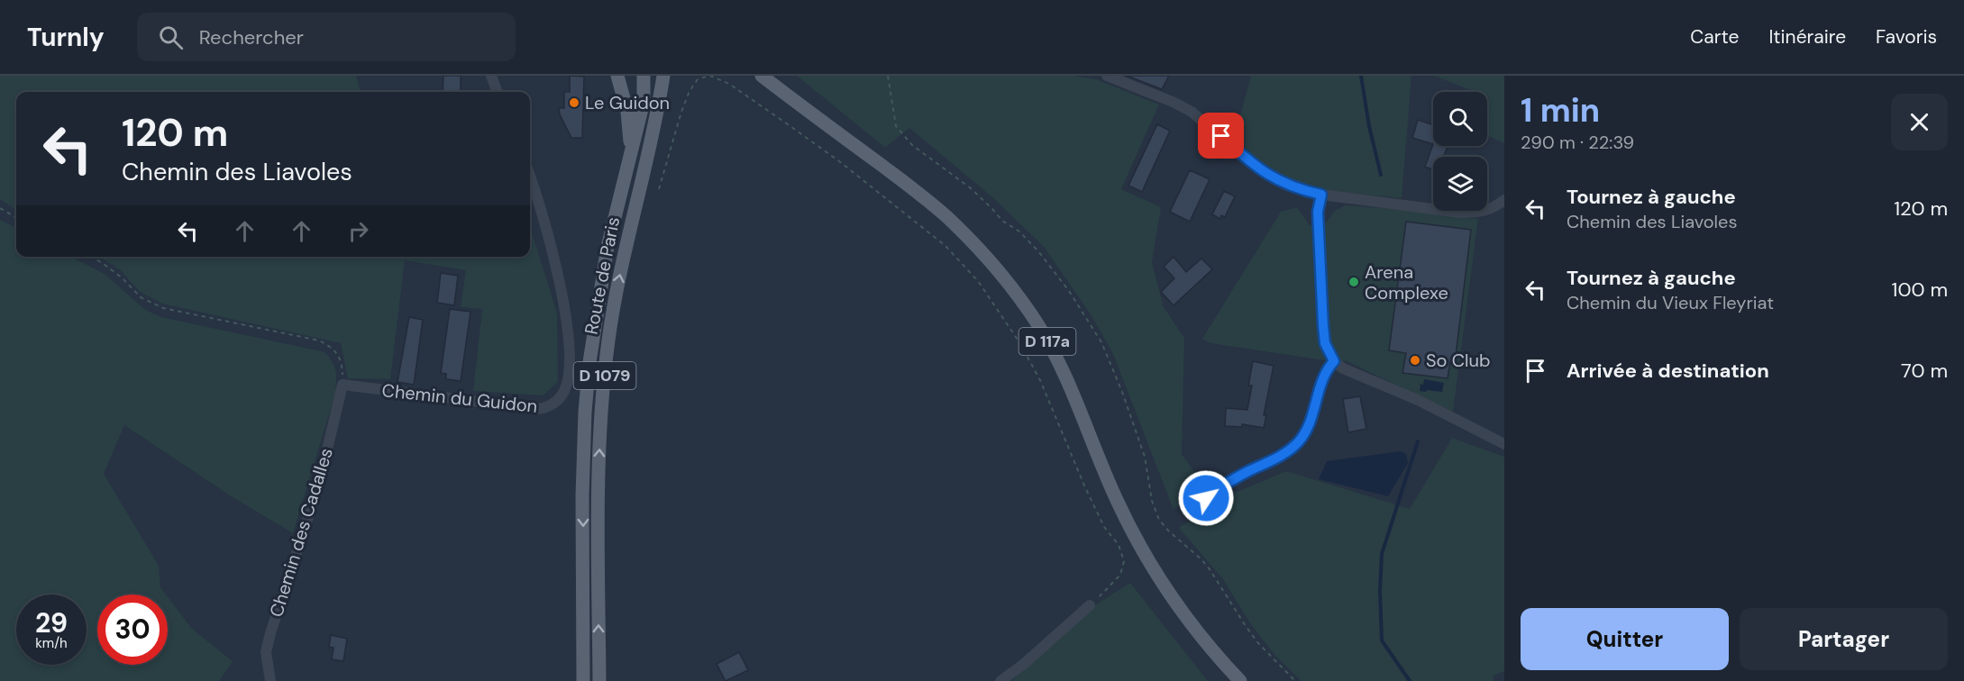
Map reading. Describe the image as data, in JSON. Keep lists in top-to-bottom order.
{
  "streets": {
    "main road": ["Route de Paris", "D 117a", "D 1079"],
    "street": ["Chemin du Guidon", "Chemin des Cadalles"]
  },
  "crossings": [
    ["Chemin du Guidon", "Chemin des Cadalles"]
  ],
  "places": ["Le Guidon", "Arena Complexe", "So Club"],
  "page": {
    "header": "Turnly",
    "search": "Rechercher",
    "nav": ["Carte", "Itinéraire", "Favoris"],
    "heading": ["1 min", "290 m · 22:39"],
    "turn": ["120 m", "Chemin des Liavoles"],
    "list": [
      {
        "name": "Tournez à gauche",
        "note": "Chemin des Liavoles",
        "value": "120 m"
      },
      {
        "name": "Tournez à gauche",
        "note": "Chemin du Vieux Fleyriat",
        "value": "100 m"
      },
      {
        "name": "Arrivée à destination",
        "value": "70 m"
      }
    ],
    "speed": "29 km/h",
    "limit": "30",
    "buttons": ["Quitter", "Partager"]
  }
}
